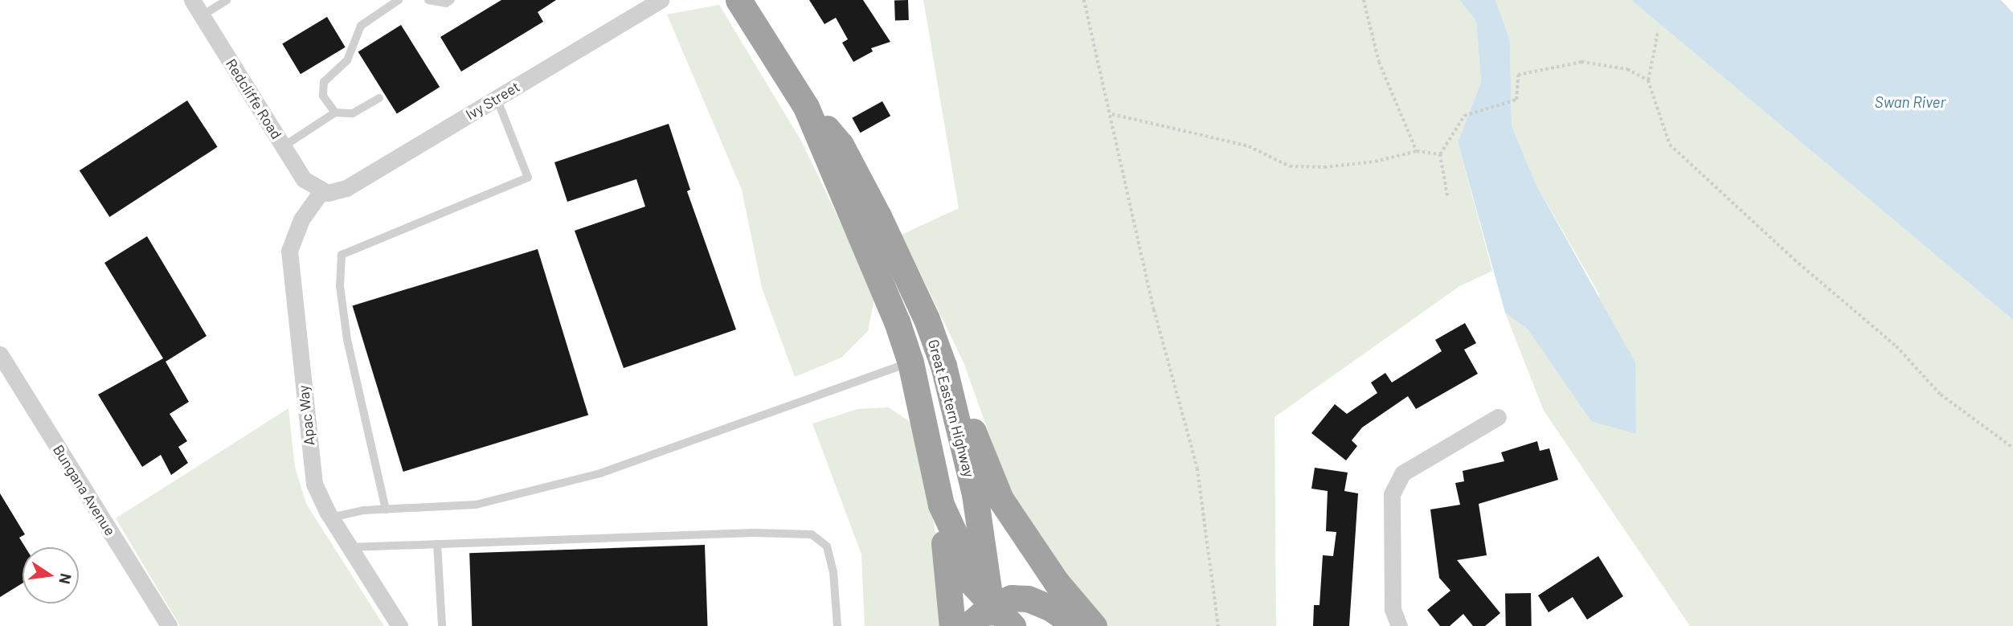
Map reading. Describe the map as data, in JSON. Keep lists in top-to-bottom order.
{
  "streets": {
    "highway": ["Great Eastern Highway"],
    "street": [
      "Redcliffe Road",
      "Ivy Street",
      "Apac Way",
      "Bungana Avenue"
    ]
  },
  "crossings": [
    ["Redcliffe Road", "Ivy Street"],
    ["Redcliffe Road", "Apac Way"],
    ["Ivy Street", "Apac Way"]
  ],
  "water": ["Swan River"],
  "north": "right"
}
